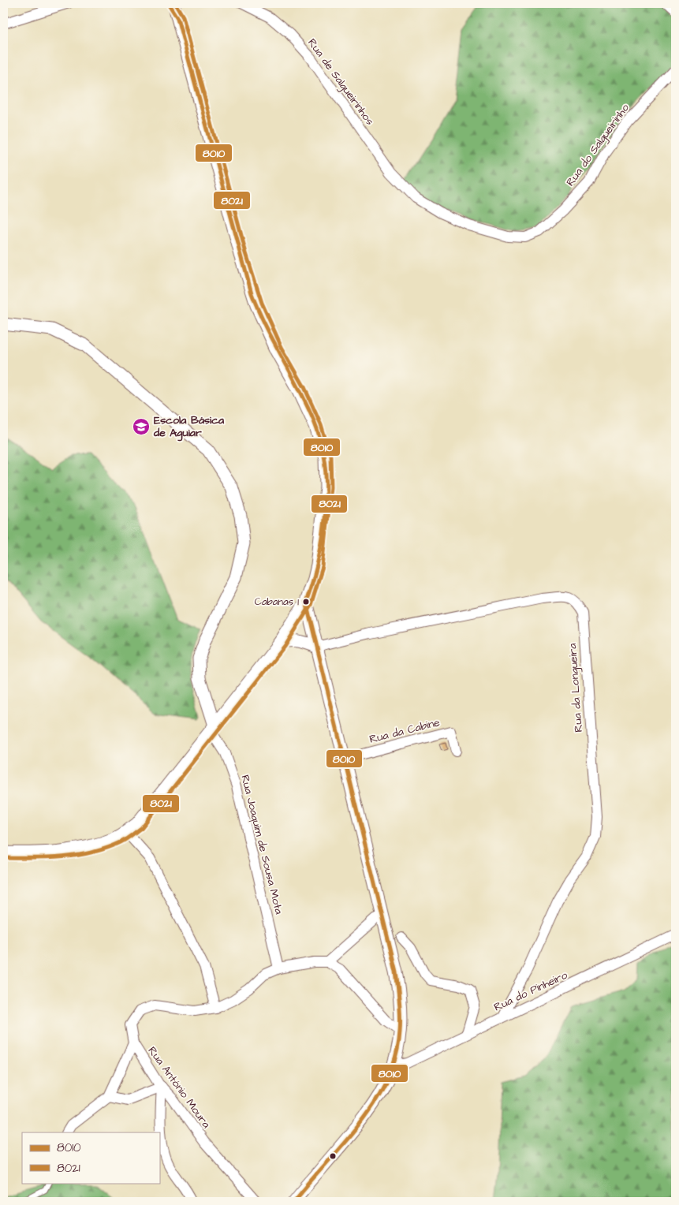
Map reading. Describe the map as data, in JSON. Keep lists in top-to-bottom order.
{
  "streets": {
    "street": [
      "Rua de Salgueirinhos",
      "Rua do Salgueirinho",
      "Rua da Longueira",
      "Rua da Cabine",
      "Rua Joaquim de Sousa Mota",
      "Rua do Pinheiro",
      "Rua António Moura"
    ]
  },
  "crossings": [
    ["Rua de Salgueirinhos", "Rua do Salgueirinho"],
    ["Rua da Longueira", "Rua do Pinheiro"],
    ["Rua Joaquim de Sousa Mota", "Rua António Moura"]
  ],
  "places": {
    "school or university": ["Escola Básica de Aguiar"],
    "other": ["Cabanas 1"]
  },
  "lines": ["transit line 8010", "transit line 8021"],
  "legend": ["8010", "8021"]
}
